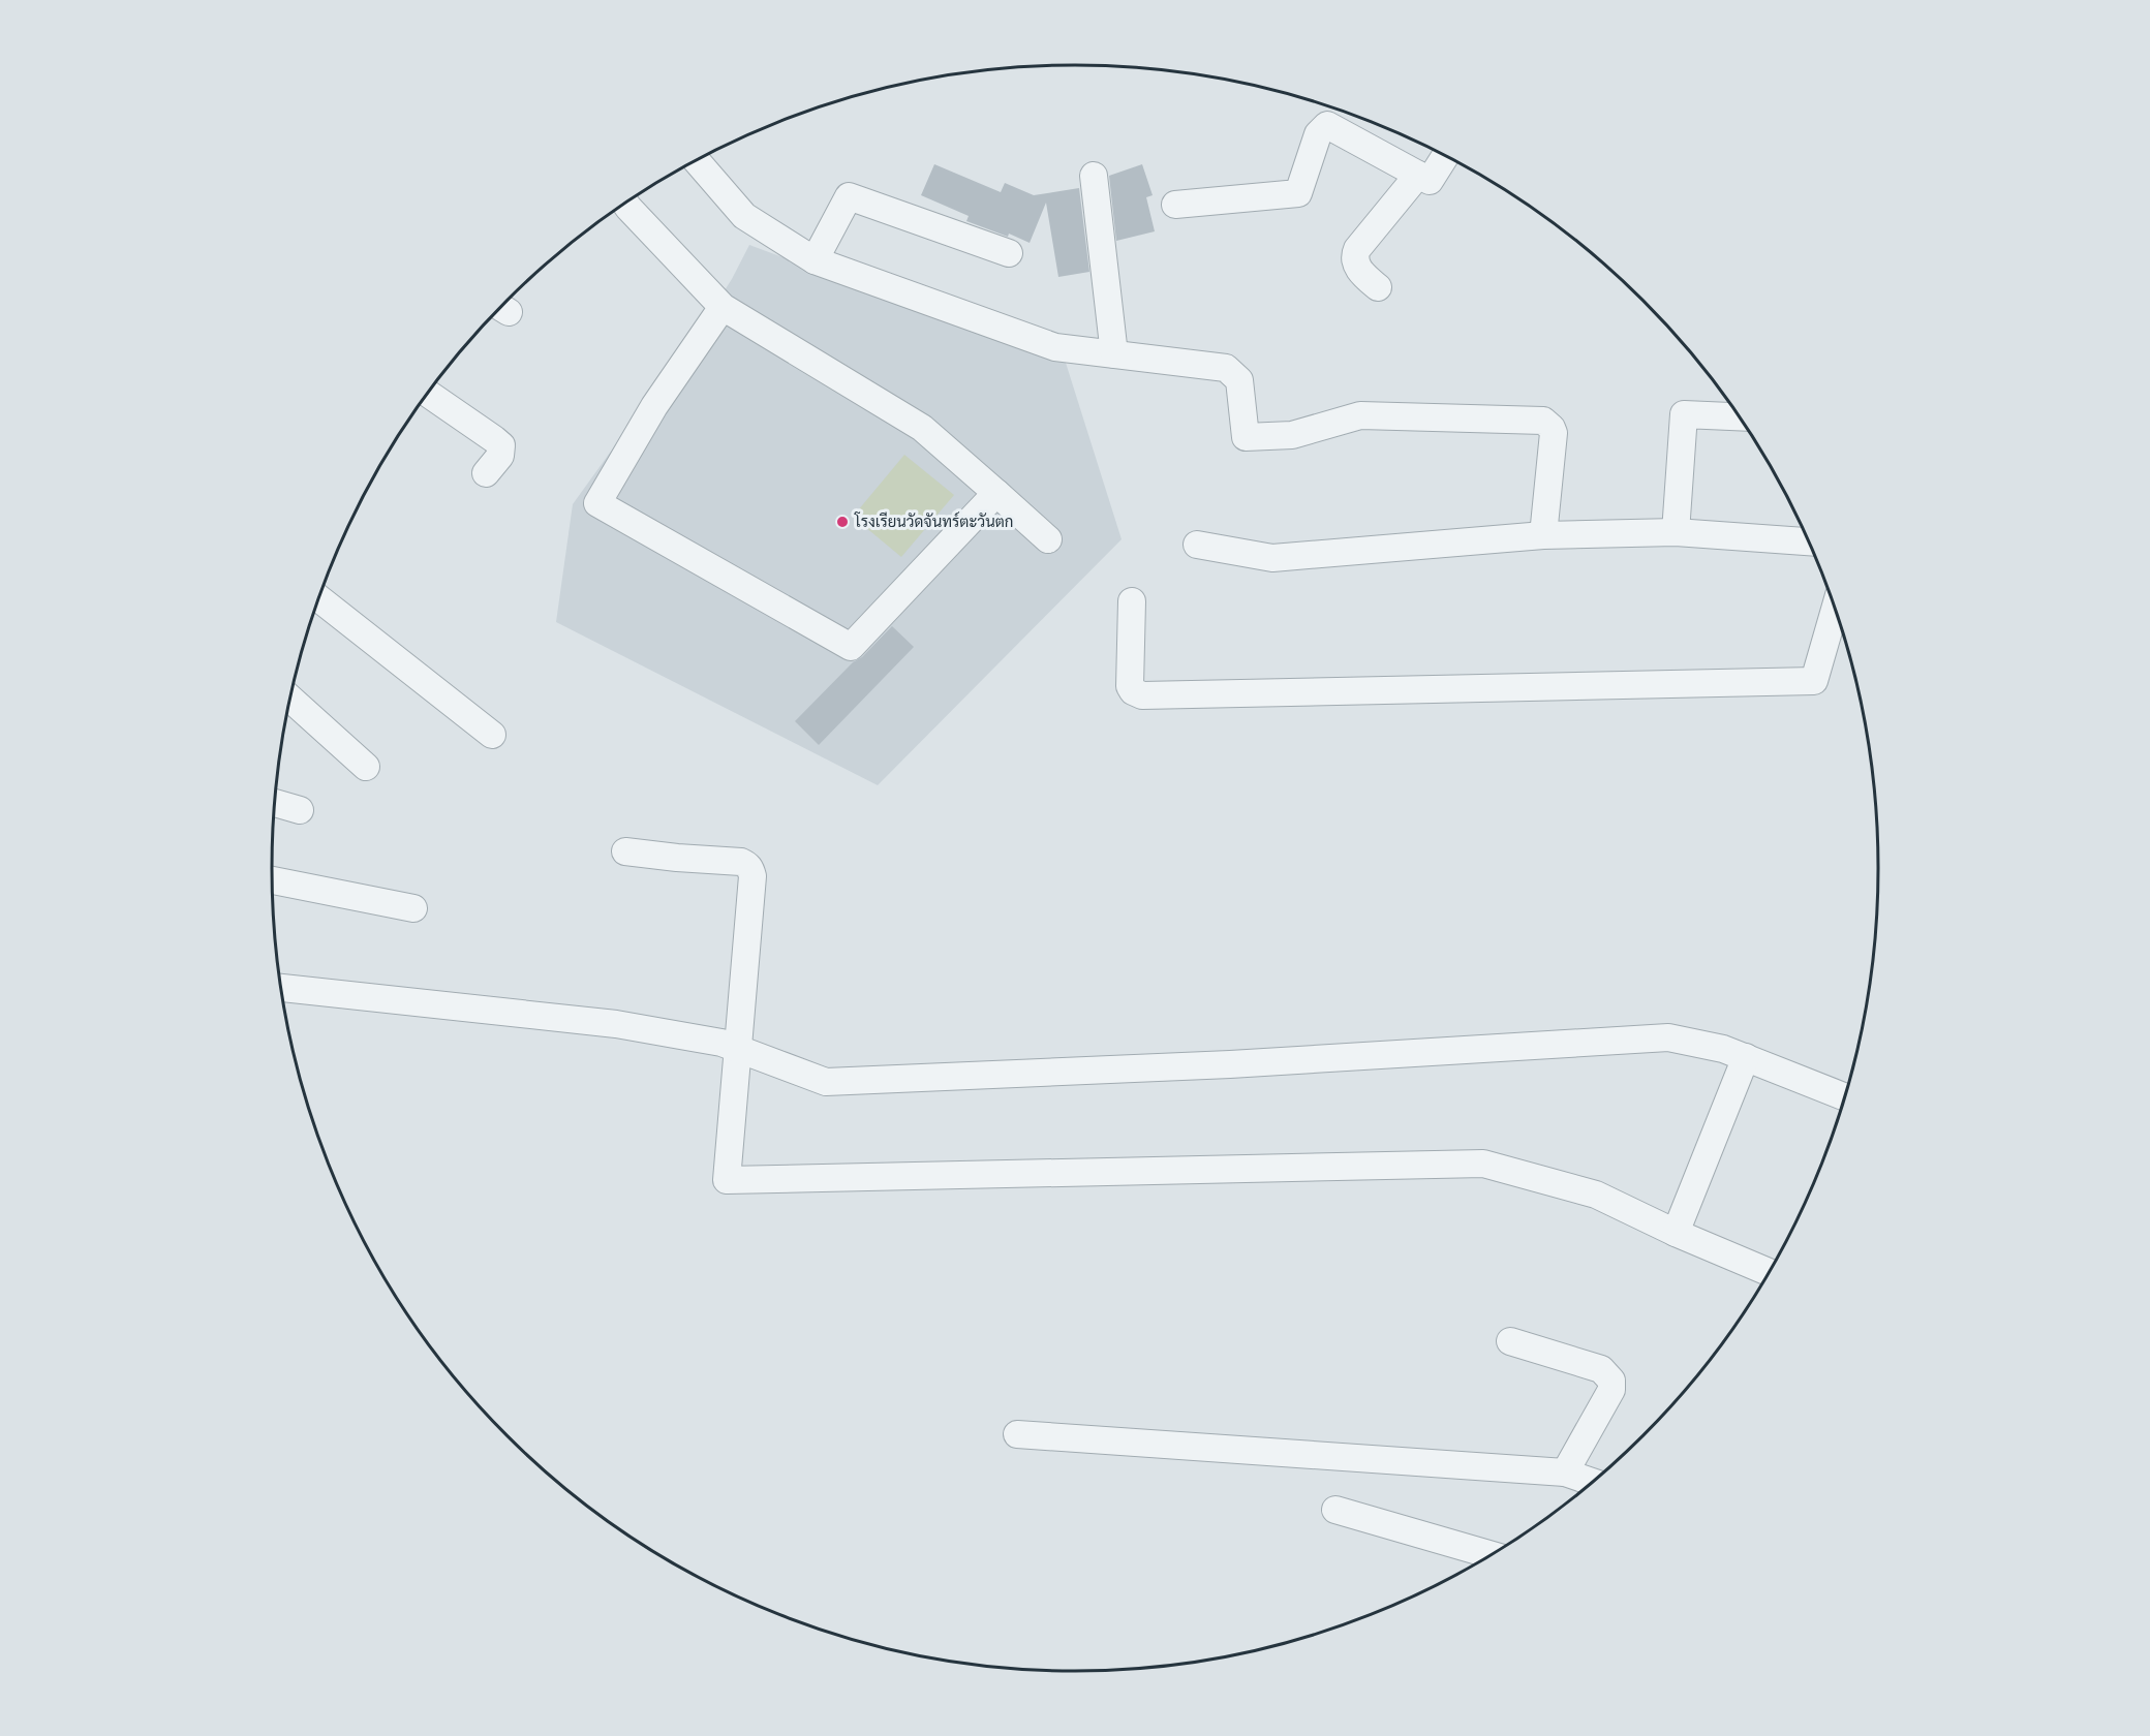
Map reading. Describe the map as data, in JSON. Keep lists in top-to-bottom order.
{
  "places": ["โรงเรียนวัดจันทร์ตะวันตก"]
}
